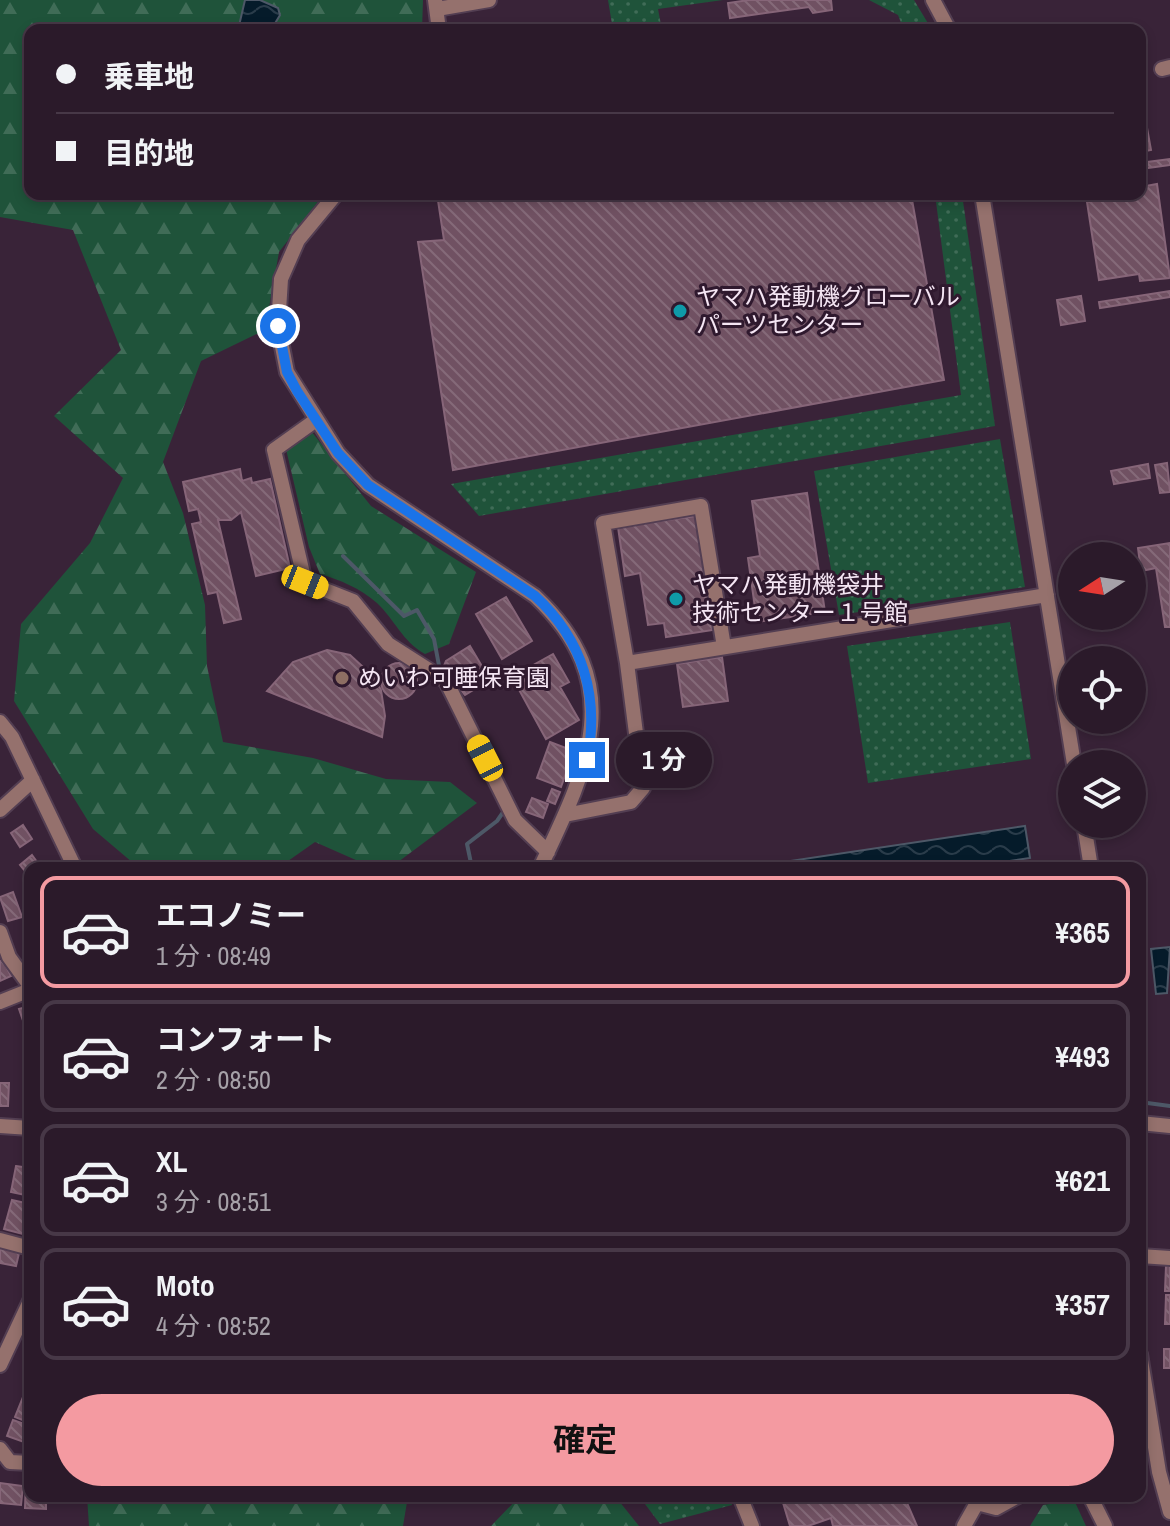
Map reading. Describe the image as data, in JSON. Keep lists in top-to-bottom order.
{
  "places": ["ヤマハ発動機グローバル パーツセンター", "ヤマハ発動機袋井 技術センター１号館", "めいわ可睡保育園"],
  "north": "left",
  "page": {
    "banner": ["乗車地", "目的地"],
    "bubble": "1 分",
    "list": [
      {
        "name": "エコノミー",
        "note": "1 分 · 08:49",
        "value": "¥365"
      },
      {
        "name": "コンフォート",
        "note": "2 分 · 08:50",
        "value": "¥493"
      },
      {
        "name": "XL",
        "note": "3 分 · 08:51",
        "value": "¥621"
      },
      {
        "name": "Moto",
        "note": "4 分 · 08:52",
        "value": "¥357"
      }
    ],
    "buttons": "確定"
  }
}
